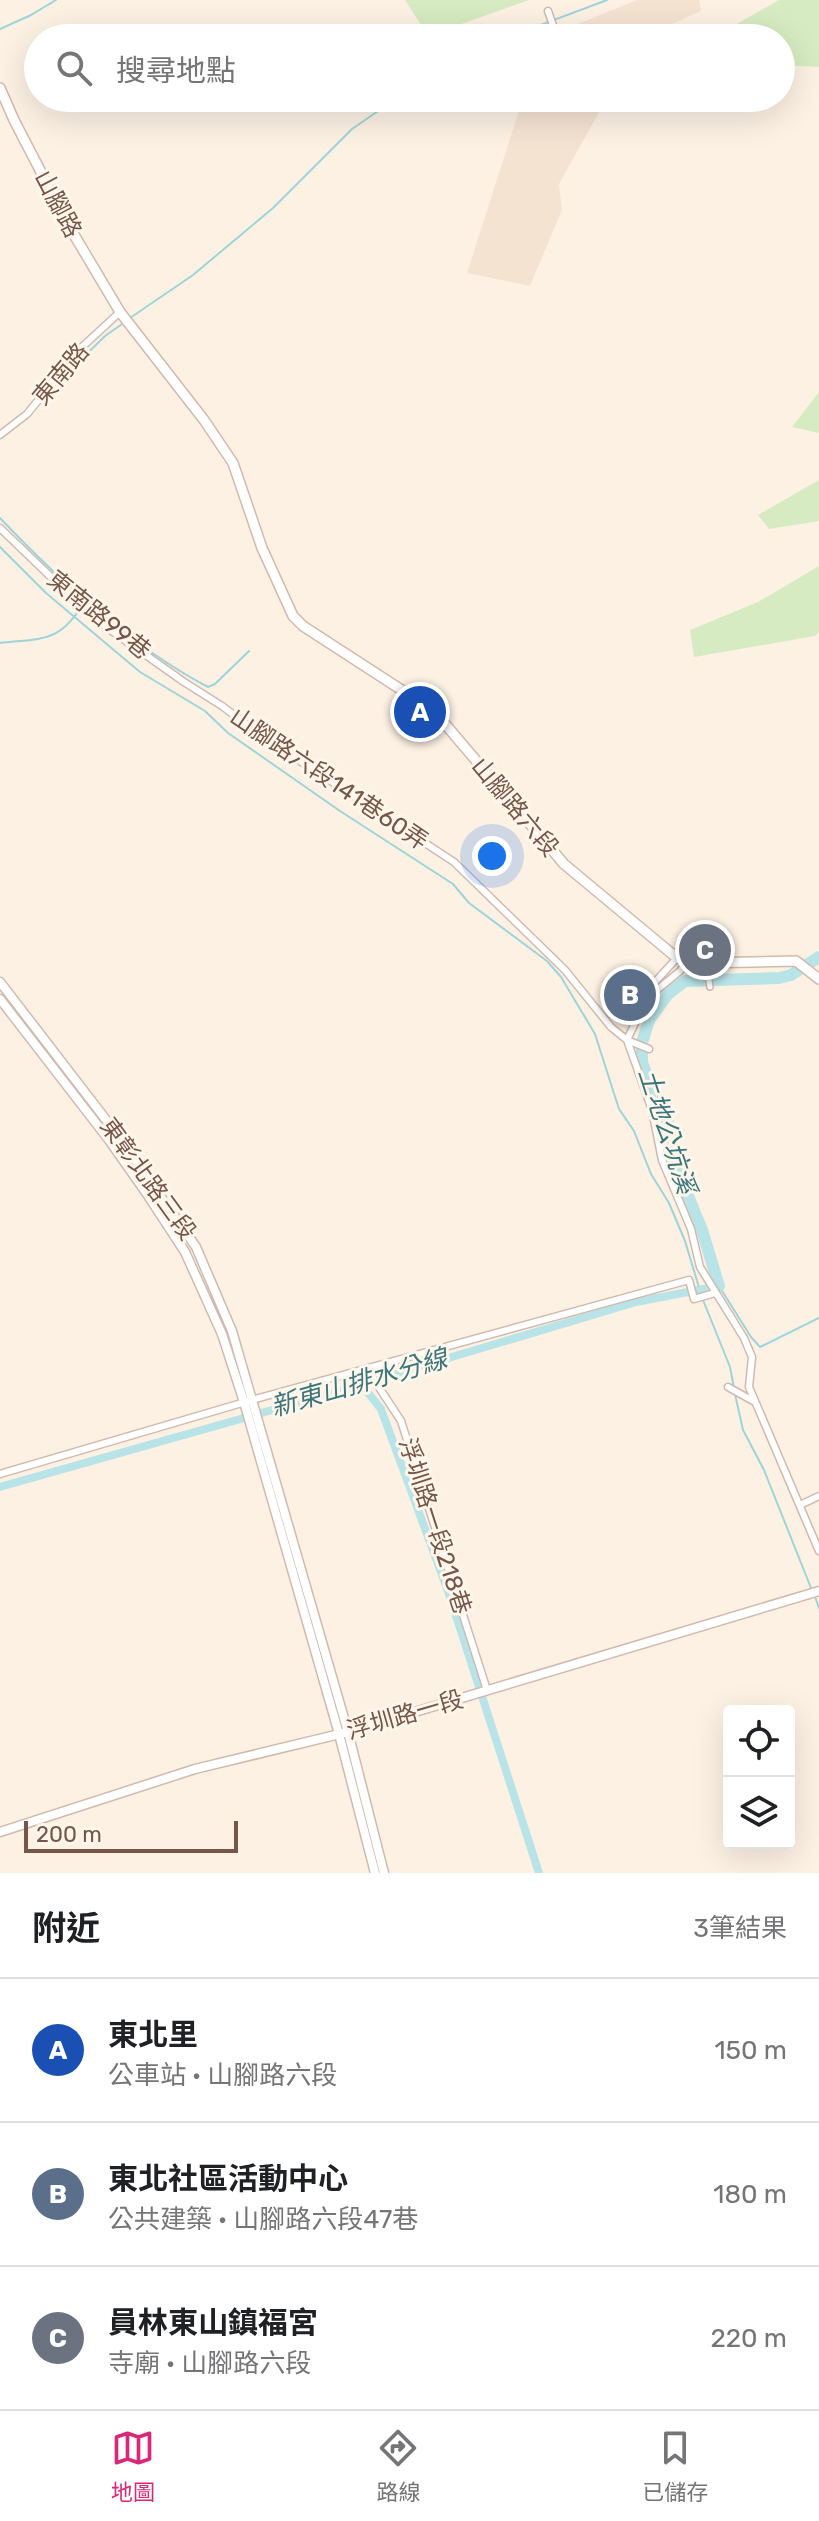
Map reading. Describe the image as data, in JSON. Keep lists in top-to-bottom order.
{
  "streets": {
    "main road": ["山腳路", "山腳路六段"],
    "street": [
      "東南路",
      "東南路99巷",
      "山腳路六段141巷60弄",
      "東彰北路三段",
      "浮圳路一段218巷",
      "浮圳路一段"
    ]
  },
  "crossings": [
    ["山腳路", "東南路"],
    ["山腳路", "山腳路六段"],
    ["東南路99巷", "山腳路六段141巷60弄"],
    ["浮圳路一段218巷", "浮圳路一段"]
  ],
  "water": ["土地公坑溪", "新東山排水分線"],
  "scale_bar": "200 m",
  "page": {
    "search": "搜尋地點",
    "pins": ["A", "C", "B"],
    "scale": "200 m",
    "heading": ["附近", "3筆結果"],
    "list": [
      {
        "mark": "A",
        "name": "東北里",
        "note": "公車站 · 山腳路六段",
        "value": "150 m"
      },
      {
        "mark": "B",
        "name": "東北社區活動中心",
        "note": "公共建築 · 山腳路六段47巷",
        "value": "180 m"
      },
      {
        "mark": "C",
        "name": "員林東山鎮福宮",
        "note": "寺廟 · 山腳路六段",
        "value": "220 m"
      }
    ],
    "nav": ["地圖", "路線", "已儲存"]
  }
}
